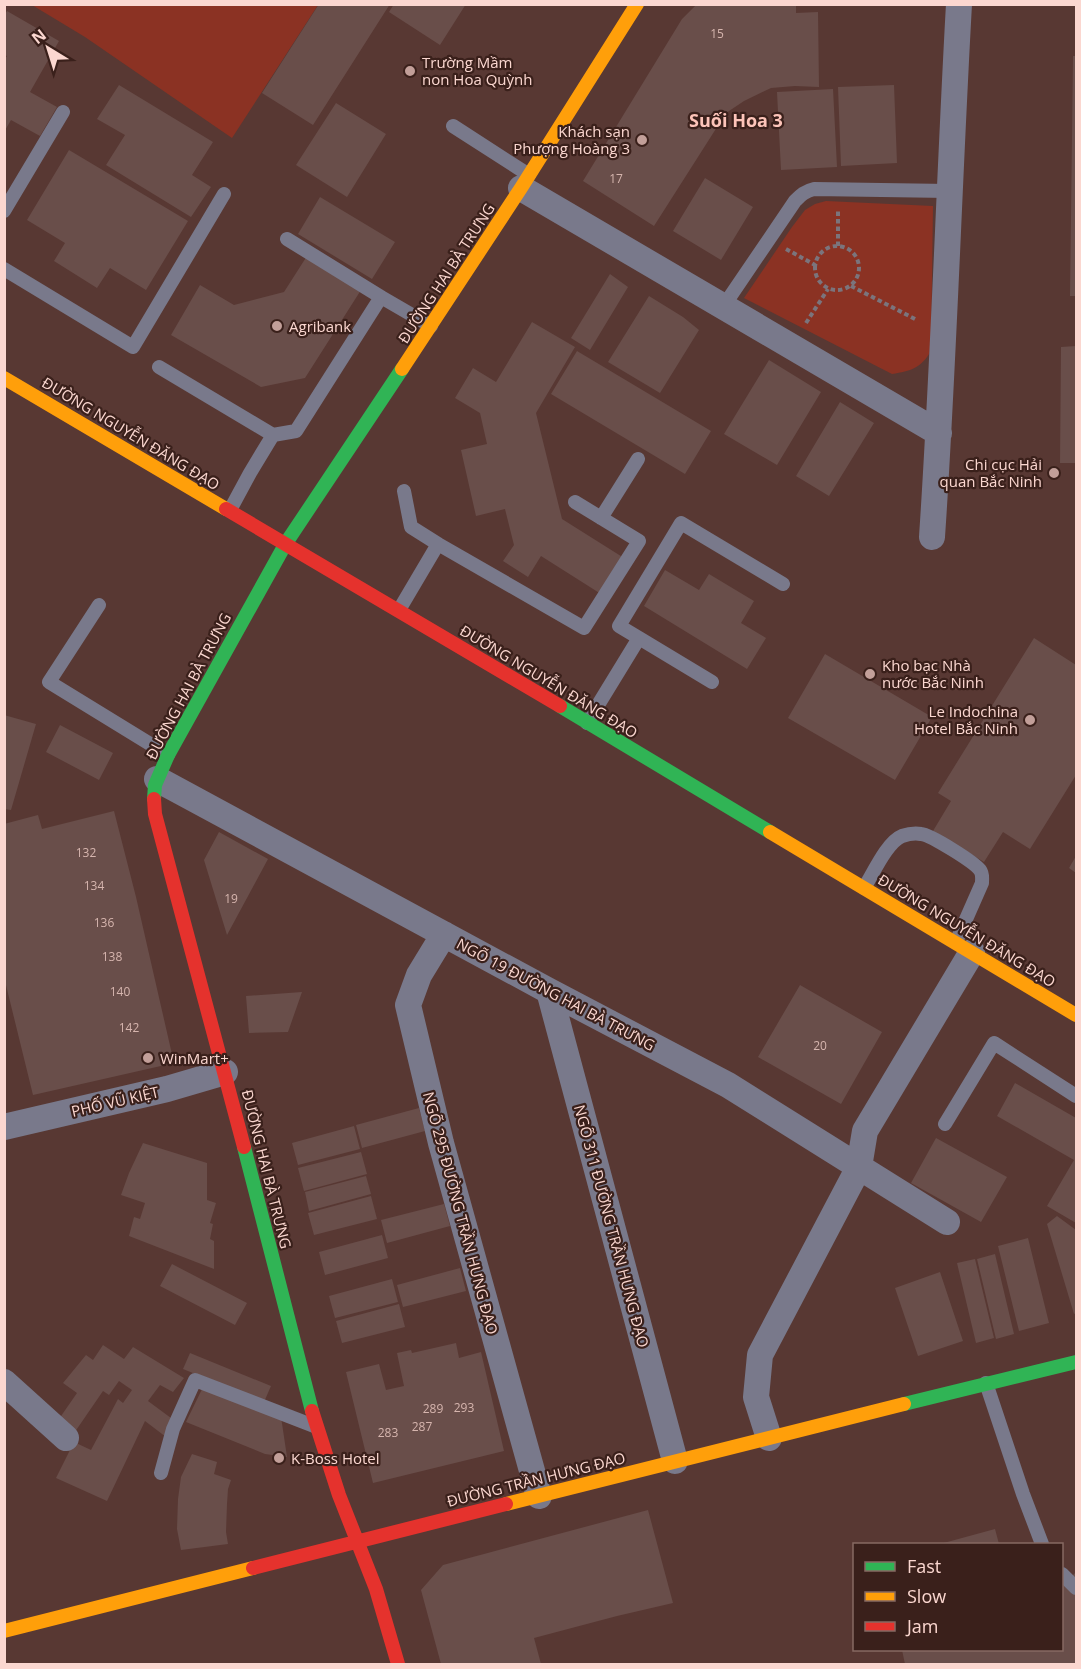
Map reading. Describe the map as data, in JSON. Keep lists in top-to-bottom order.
{
  "streets": {
    "main road": ["ĐƯỜNG HAI BÀ TRƯNG", "ĐƯỜNG NGUYỄN ĐĂNG ĐẠO", "ĐƯỜNG TRẦN HƯNG ĐẠO"],
    "street": [
      "NGÕ 19 ĐƯỜNG HAI BÀ TRƯNG",
      "PHỐ VŨ KIỆT",
      "NGÕ 295 ĐƯỜNG TRẦN HƯNG ĐẠO",
      "NGÕ 311 ĐƯỜNG TRẦN HƯNG ĐẠO"
    ]
  },
  "crossings": [
    ["ĐƯỜNG HAI BÀ TRƯNG", "ĐƯỜNG NGUYỄN ĐĂNG ĐẠO"],
    ["ĐƯỜNG HAI BÀ TRƯNG", "NGÕ 19 ĐƯỜNG HAI BÀ TRƯNG"],
    ["ĐƯỜNG HAI BÀ TRƯNG", "PHỐ VŨ KIỆT"],
    ["ĐƯỜNG HAI BÀ TRƯNG", "ĐƯỜNG TRẦN HƯNG ĐẠO"],
    ["NGÕ 19 ĐƯỜNG HAI BÀ TRƯNG", "NGÕ 295 ĐƯỜNG TRẦN HƯNG ĐẠO"],
    ["NGÕ 19 ĐƯỜNG HAI BÀ TRƯNG", "NGÕ 311 ĐƯỜNG TRẦN HƯNG ĐẠO"],
    ["NGÕ 295 ĐƯỜNG TRẦN HƯNG ĐẠO", "ĐƯỜNG TRẦN HƯNG ĐẠO"],
    ["NGÕ 311 ĐƯỜNG TRẦN HƯNG ĐẠO", "ĐƯỜNG TRẦN HƯNG ĐẠO"]
  ],
  "districts": ["Suối Hoa 3"],
  "places": [
    "Trường Mầm non Hoa Quỳnh",
    "Khách sạn Phượng Hoàng 3",
    "Agribank",
    "Chi cục Hải quan Bắc Ninh",
    "Kho bạc Nhà nước Bắc Ninh",
    "Le Indochina Hotel Bắc Ninh",
    "WinMart+",
    "K-Boss Hotel"
  ],
  "house_numbers": [
    "15",
    "17",
    "132",
    "134",
    "19",
    "136",
    "138",
    "140",
    "142",
    "20",
    "293",
    "289",
    "287",
    "283"
  ],
  "legend": ["Fast", "Slow", "Jam"],
  "north": "top left"
}
